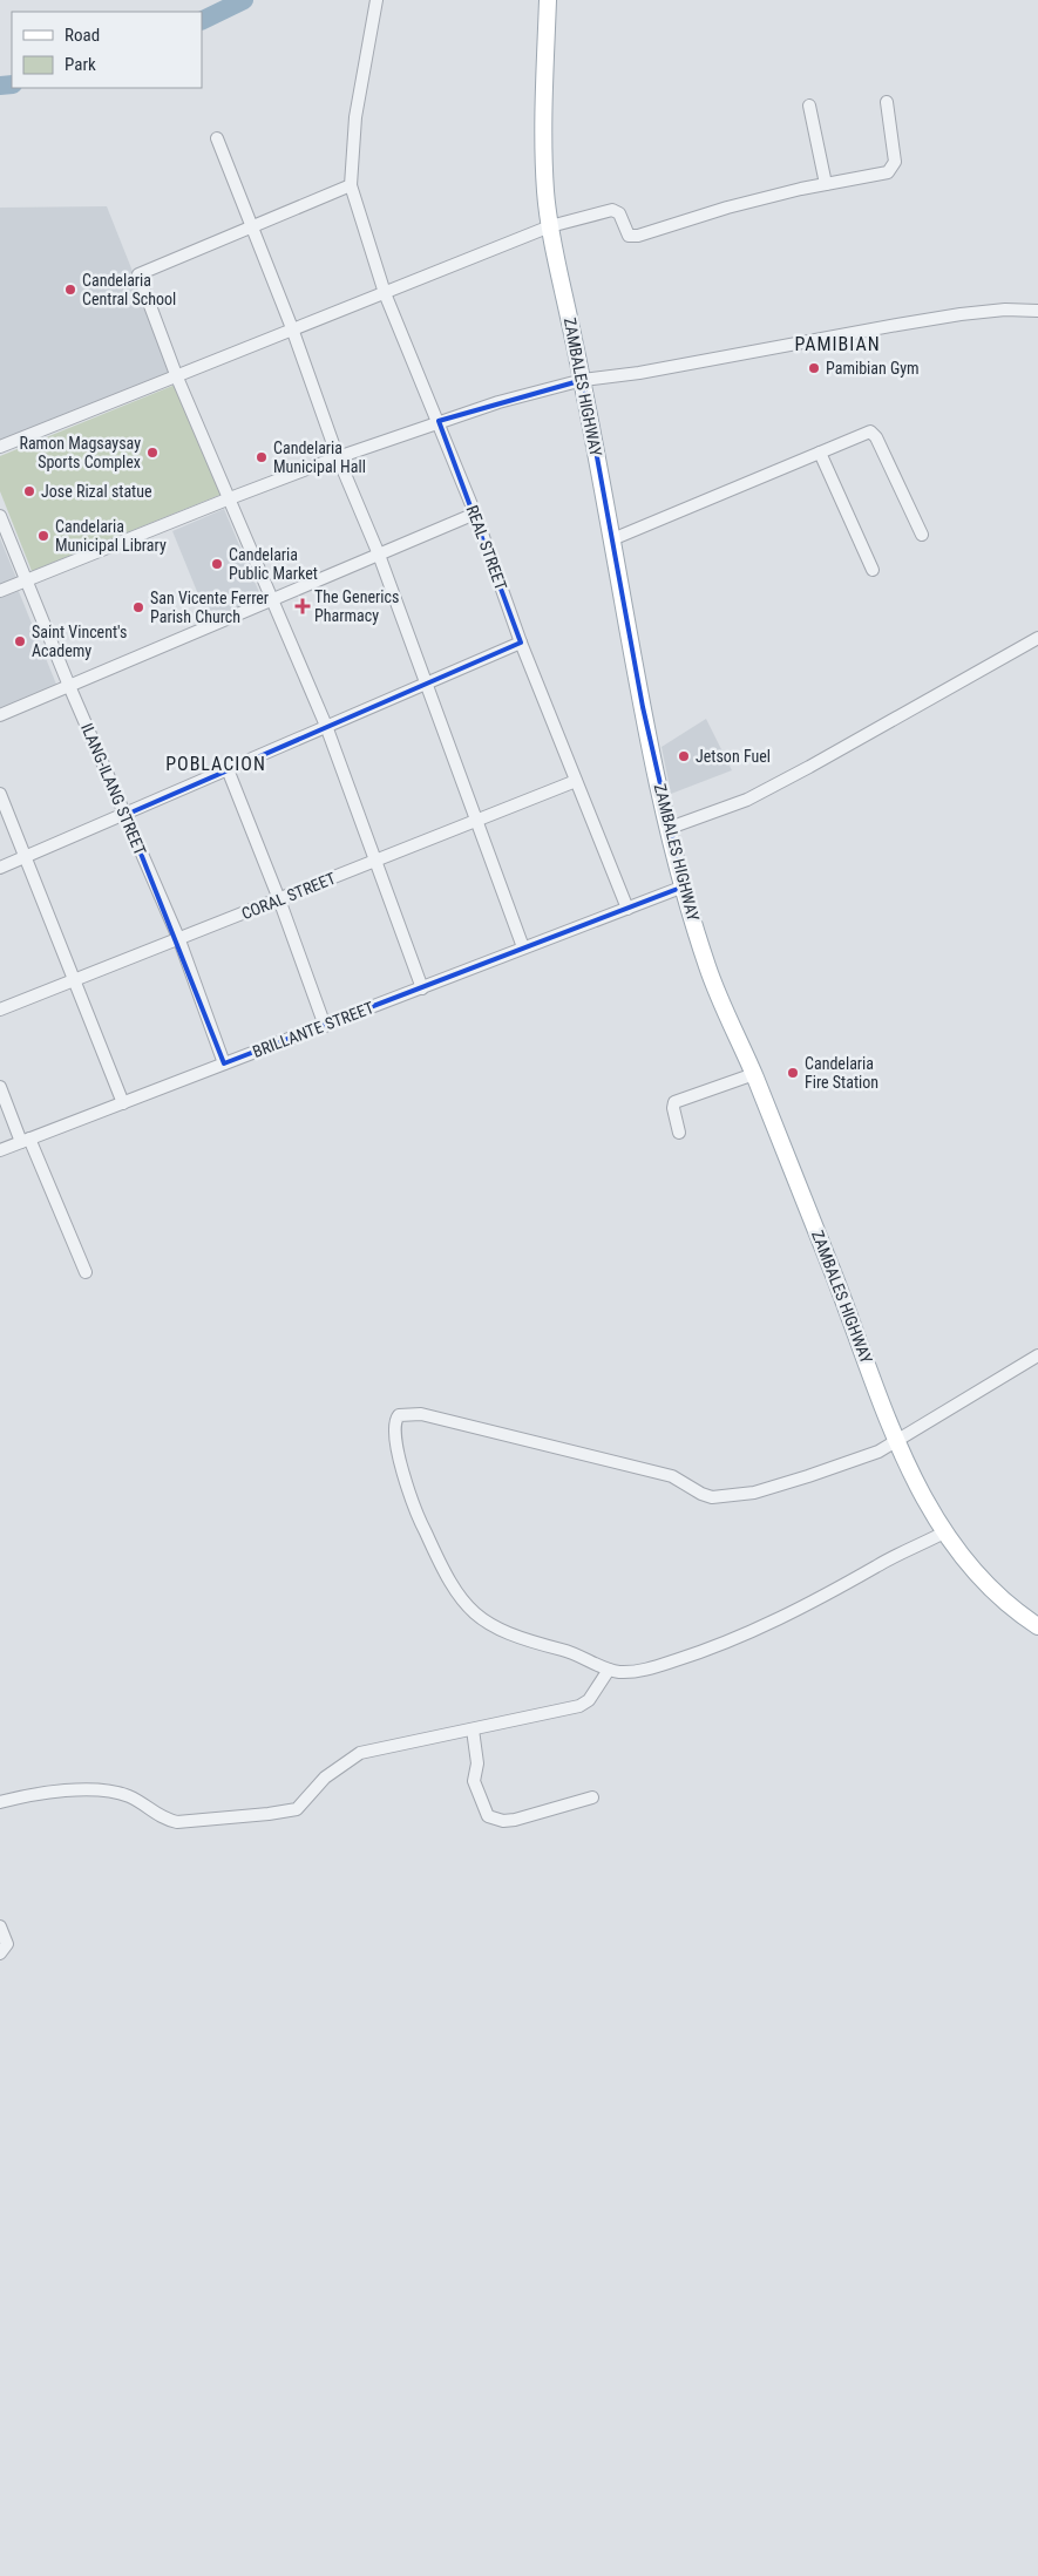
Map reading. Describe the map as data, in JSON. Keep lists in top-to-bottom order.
{
  "streets": {
    "main road": ["ZAMBALES HIGHWAY"],
    "street": [
      "REAL STREET",
      "ILANG-ILANG STREET",
      "CORAL STREET",
      "BRILLANTE STREET"
    ]
  },
  "crossings": [
    ["ZAMBALES HIGHWAY", "BRILLANTE STREET"],
    ["REAL STREET", "CORAL STREET"],
    ["REAL STREET", "BRILLANTE STREET"],
    ["ILANG-ILANG STREET", "CORAL STREET"],
    ["ILANG-ILANG STREET", "BRILLANTE STREET"]
  ],
  "districts": ["PAMIBIAN", "POBLACION"],
  "places": {
    "other": [
      "Candelaria Central School",
      "Pamibian Gym",
      "Ramon Magsaysay Sports Complex",
      "Candelaria Municipal Hall",
      "Jose Rizal statue",
      "Candelaria Municipal Library",
      "Candelaria Public Market",
      "San Vicente Ferrer Parish Church",
      "Saint Vincent's Academy",
      "Jetson Fuel",
      "Candelaria Fire Station"
    ],
    "health": ["The Generics Pharmacy"]
  },
  "legend": ["Road", "Park"]
}
